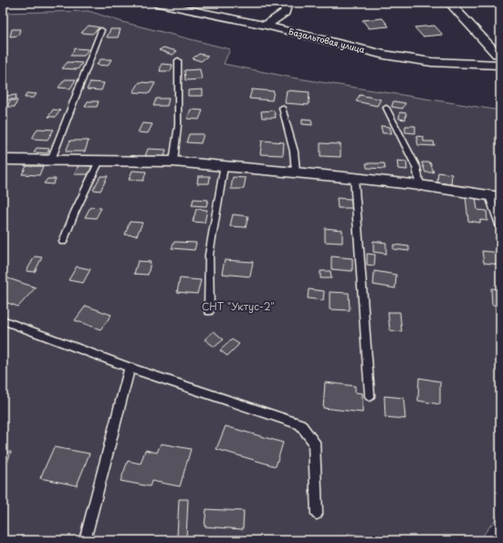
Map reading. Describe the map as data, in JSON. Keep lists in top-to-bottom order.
{
  "streets": {
    "street": ["Базальтовая улица"]
  },
  "parks": ["СНТ \"Уктус-2\""]
}
